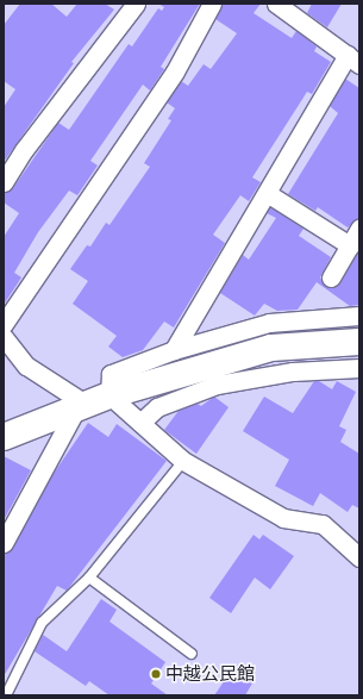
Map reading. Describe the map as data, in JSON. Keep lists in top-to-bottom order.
{
  "places": ["中越公民館"]
}
